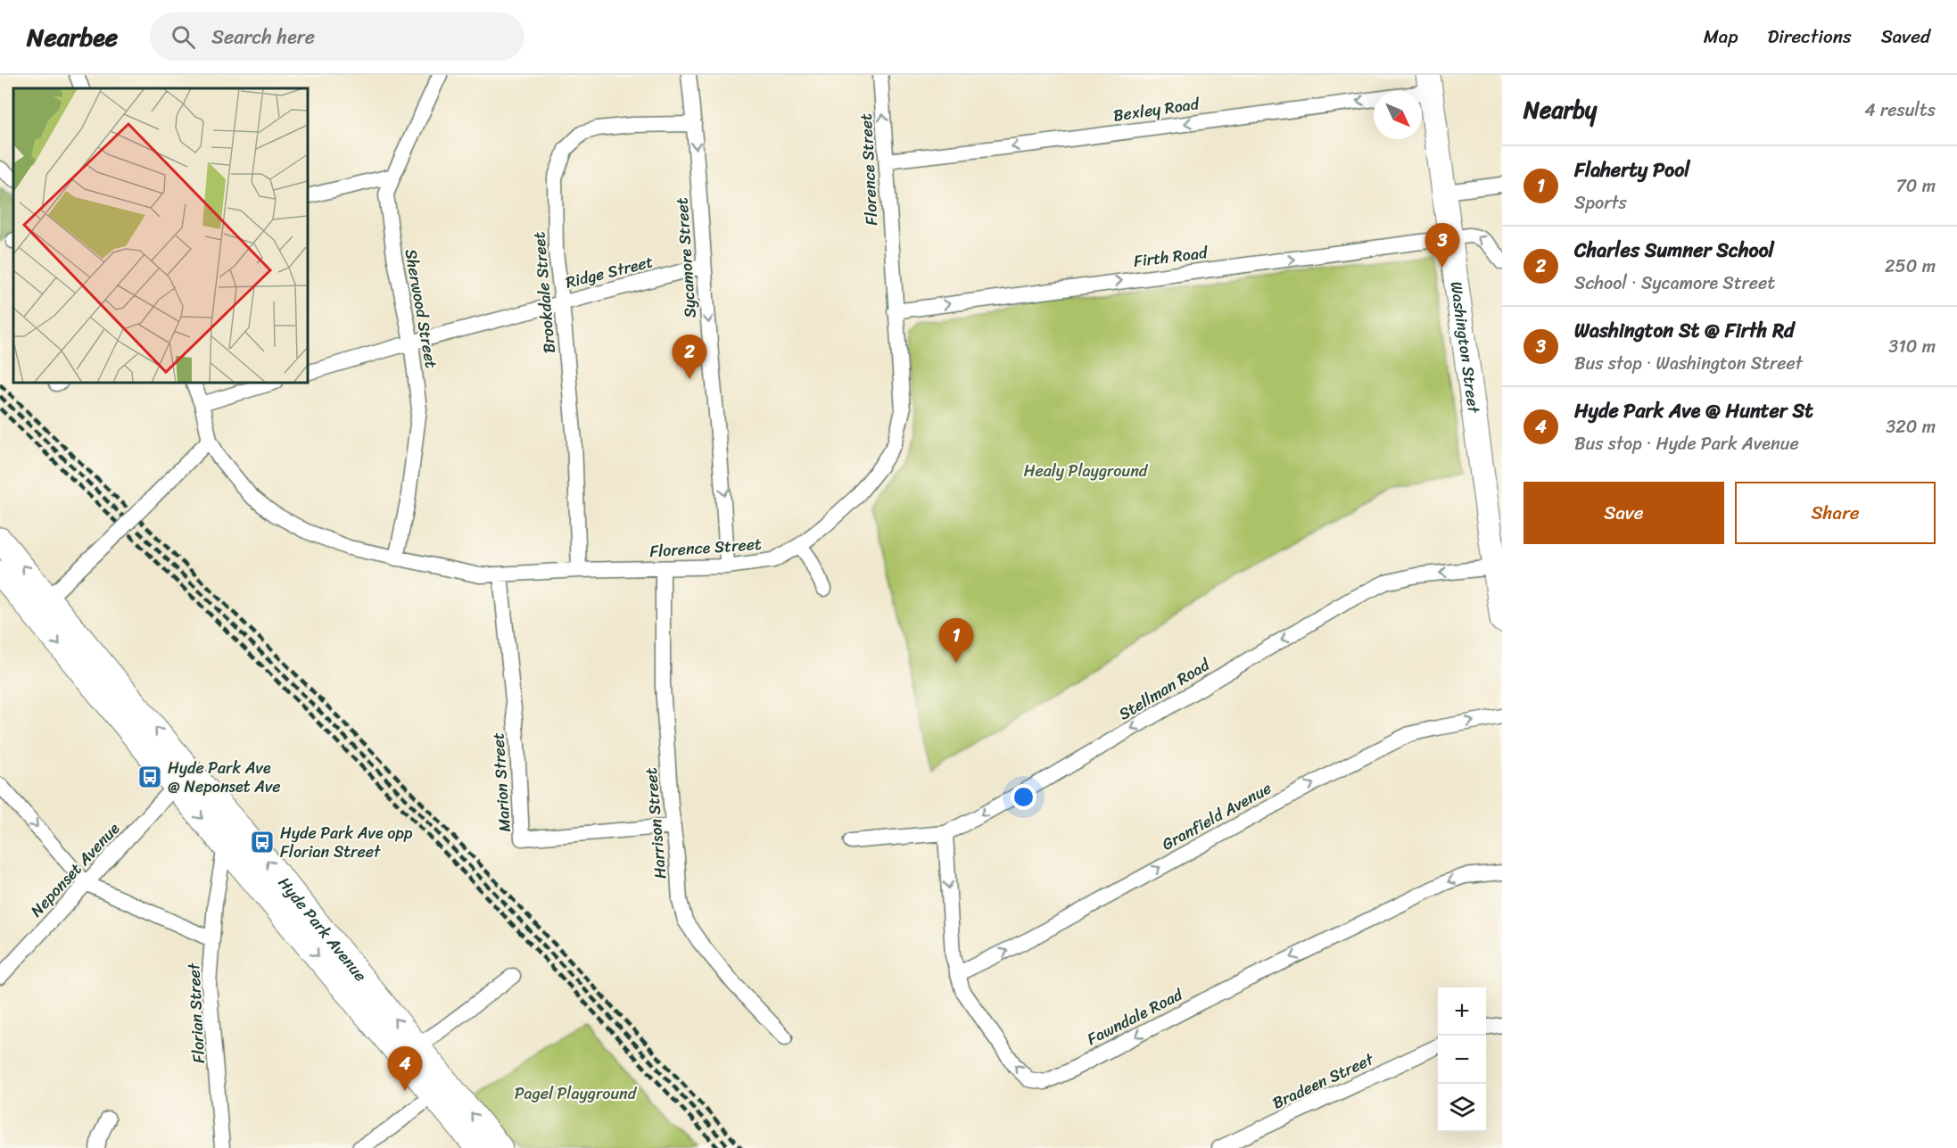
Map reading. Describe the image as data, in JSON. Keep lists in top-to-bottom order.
{
  "streets": {
    "main road": ["Washington Street", "Hyde Park Avenue"],
    "street": [
      "Bexley Road",
      "Florence Street",
      "Firth Road",
      "Sycamore Street",
      "Ridge Street",
      "Brookdale Street",
      "Sherwood Street",
      "Stellman Road",
      "Marion Street",
      "Granfield Avenue",
      "Harrison Street",
      "Neponset Avenue",
      "Florian Street",
      "Fawndale Road",
      "Bradeen Street"
    ]
  },
  "crossings": [
    ["Bexley Road", "Florence Street"],
    ["Bexley Road", "Washington Street"],
    ["Florence Street", "Firth Road"],
    ["Florence Street", "Sycamore Street"],
    ["Florence Street", "Brookdale Street"],
    ["Florence Street", "Sherwood Street"],
    ["Florence Street", "Marion Street"],
    ["Florence Street", "Harrison Street"],
    ["Firth Road", "Washington Street"],
    ["Sycamore Street", "Ridge Street"],
    ["Sycamore Street", "Brookdale Street"],
    ["Ridge Street", "Brookdale Street"],
    ["Ridge Street", "Sherwood Street"],
    ["Washington Street", "Stellman Road"],
    ["Stellman Road", "Fawndale Road"],
    ["Marion Street", "Harrison Street"],
    ["Granfield Avenue", "Fawndale Road"],
    ["Neponset Avenue", "Hyde Park Avenue"],
    ["Hyde Park Avenue", "Florian Street"]
  ],
  "one_way": [
    "Bexley Road",
    "Firth Road",
    "Sycamore Street",
    "Stellman Road",
    "Granfield Avenue"
  ],
  "parks": ["Healy Playground", "Pagel Playground"],
  "places": {
    "bus stop": ["Hyde Park Ave @ Neponset Ave", "Hyde Park Ave opp Florian Street"]
  },
  "north": "bottom right",
  "page": {
    "header": "Nearbee",
    "search": "Search here",
    "nav": ["Map", "Directions", "Saved"],
    "heading": ["Nearby", "4 results"],
    "list": [
      {
        "mark": "1",
        "name": "Flaherty Pool",
        "note": "Sports",
        "value": "70 m"
      },
      {
        "mark": "2",
        "name": "Charles Sumner School",
        "note": "School · Sycamore Street",
        "value": "250 m"
      },
      {
        "mark": "3",
        "name": "Washington St @ Firth Rd",
        "note": "Bus stop · Washington Street",
        "value": "310 m"
      },
      {
        "mark": "4",
        "name": "Hyde Park Ave @ Hunter St",
        "note": "Bus stop · Hyde Park Avenue",
        "value": "320 m"
      }
    ],
    "pins": [
      "3",
      "2",
      "1",
      "4"
    ],
    "buttons": ["Save", "Share"],
    "map_buttons": ["+", "−"]
  }
}
